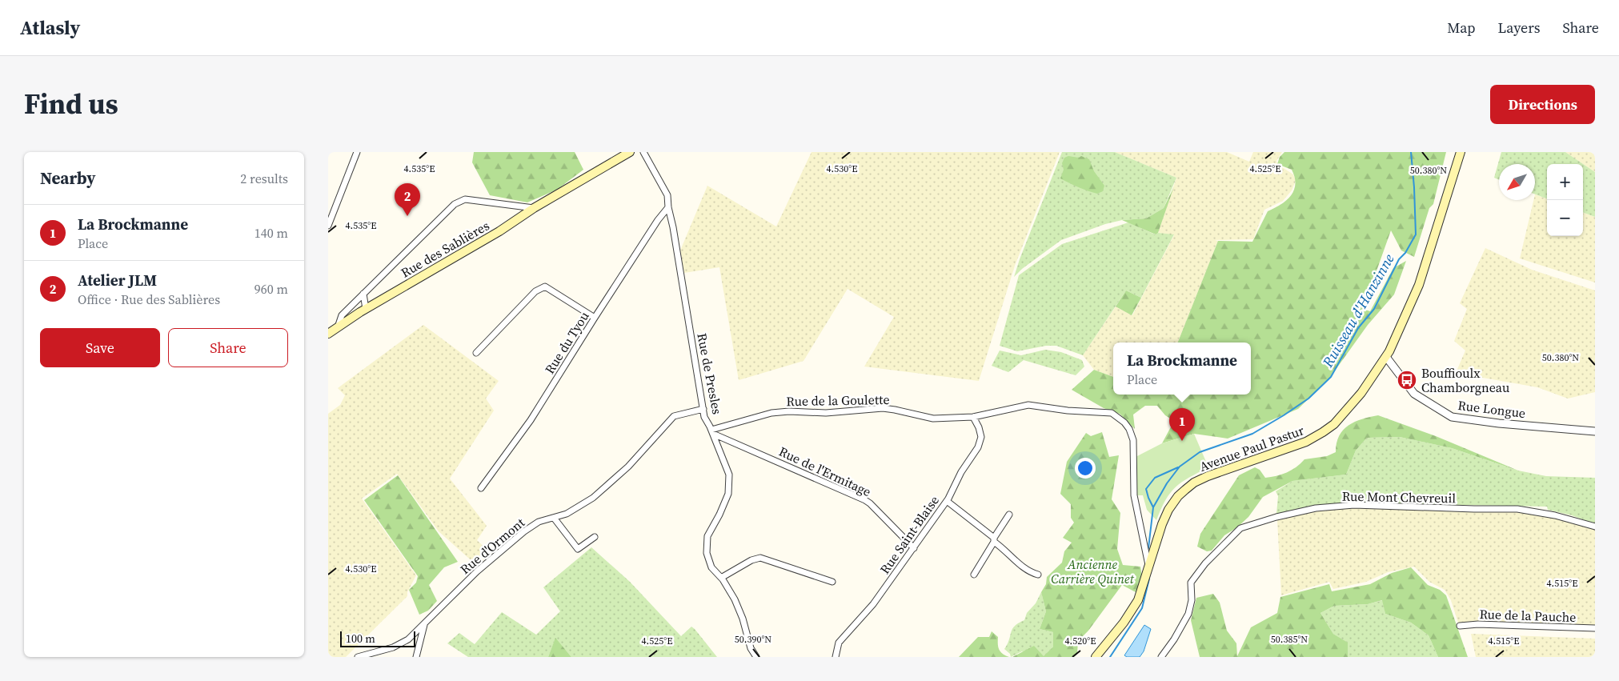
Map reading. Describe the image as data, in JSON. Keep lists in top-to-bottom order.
{
  "streets": {
    "main road": ["Rue des Sablières", "Avenue Paul Pastur"],
    "street": [
      "Rue du Tyou",
      "Rue de Presles",
      "Rue de la Goulette",
      "Rue Longue",
      "Rue de l'Ermitage",
      "Rue Mont Chevreuil",
      "Rue Saint-Blaise",
      "Rue d'Ormont",
      "Rue de la Pauche"
    ]
  },
  "crossings": [
    ["Rue du Tyou", "Rue de Presles"],
    ["Rue de Presles", "Rue de la Goulette"],
    ["Rue de Presles", "Rue de l'Ermitage"],
    ["Rue de Presles", "Rue d'Ormont"],
    ["Rue de la Goulette", "Avenue Paul Pastur"],
    ["Rue de la Goulette", "Rue de l'Ermitage"],
    ["Rue de la Goulette", "Rue Saint-Blaise"],
    ["Rue Longue", "Avenue Paul Pastur"],
    ["Rue de l'Ermitage", "Rue Saint-Blaise"]
  ],
  "water": ["Ruisseau d'Hanzinne"],
  "parks": ["Ancienne Carrière Quinet"],
  "places": {
    "bus stop": ["Bouffioulx Chamborgneau"]
  },
  "scale_bar": "100 m",
  "north": "bottom left",
  "page": {
    "header": "Atlasly",
    "nav": ["Map", "Layers", "Share"],
    "title": "Find us",
    "buttons": [
      "Directions",
      ["Save", "Share"]
    ],
    "heading": ["Nearby", "2 results"],
    "map_buttons": ["+", "−"],
    "pins": ["2", "1"],
    "list": [
      {
        "mark": "1",
        "name": "La Brockmanne",
        "note": "Place",
        "value": "140 m"
      },
      {
        "mark": "2",
        "name": "Atelier JLM",
        "note": "Office · Rue des Sablières",
        "value": "960 m"
      }
    ],
    "popup": ["La Brockmanne", "Place"],
    "scale": "100 m"
  },
  "coordinates": [
    "4.535°E",
    "4.530°E",
    "4.525°E",
    "50.380°N",
    "4.515°E",
    "50.390°N",
    "50.385°N",
    "4.520°E"
  ]
}
